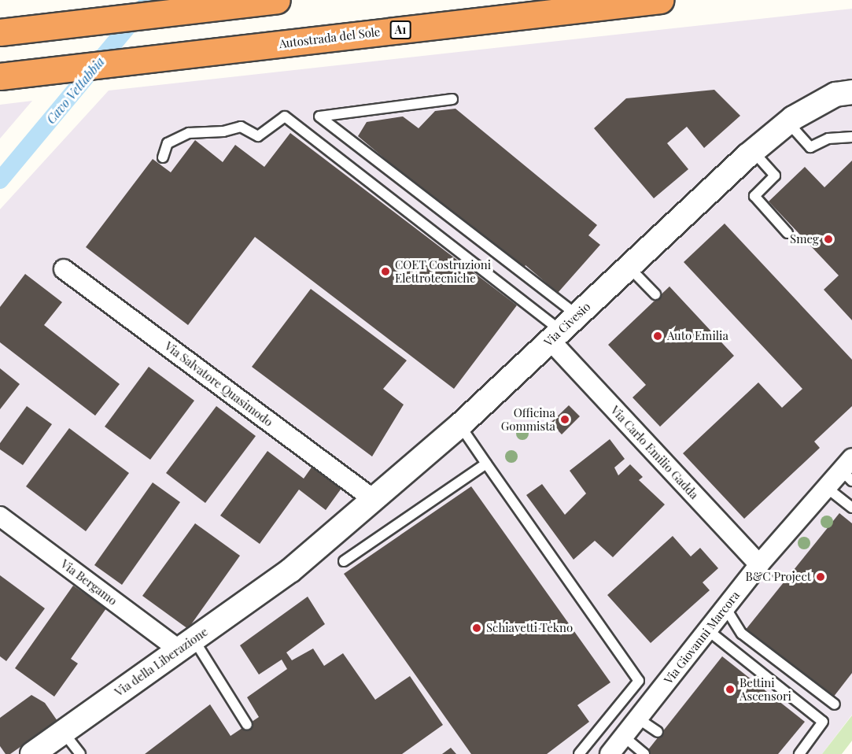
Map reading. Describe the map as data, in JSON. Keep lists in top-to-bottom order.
{
  "streets": {
    "highway": ["A1", "Autostrada del Sole"],
    "street": [
      "Via Civesio",
      "Via Salvatore Quasimodo",
      "Via Carlo Emilio Gadda",
      "Via Bergamo",
      "Via Giovanni Marcora",
      "Via della Liberazione"
    ]
  },
  "crossings": [
    ["Via Civesio", "Via Salvatore Quasimodo"],
    ["Via Civesio", "Via Carlo Emilio Gadda"],
    ["Via Civesio", "Via della Liberazione"],
    ["Via Carlo Emilio Gadda", "Via Giovanni Marcora"],
    ["Via Bergamo", "Via della Liberazione"]
  ],
  "water": ["Cavo Vettabbia"],
  "places": [
    "Smeg",
    "COET Costruzioni Elettrotecniche",
    "Auto Emilia",
    "Officina Gommista",
    "B&C Project",
    "Schiavetti Tekno",
    "Bettini Ascensori"
  ]
}
